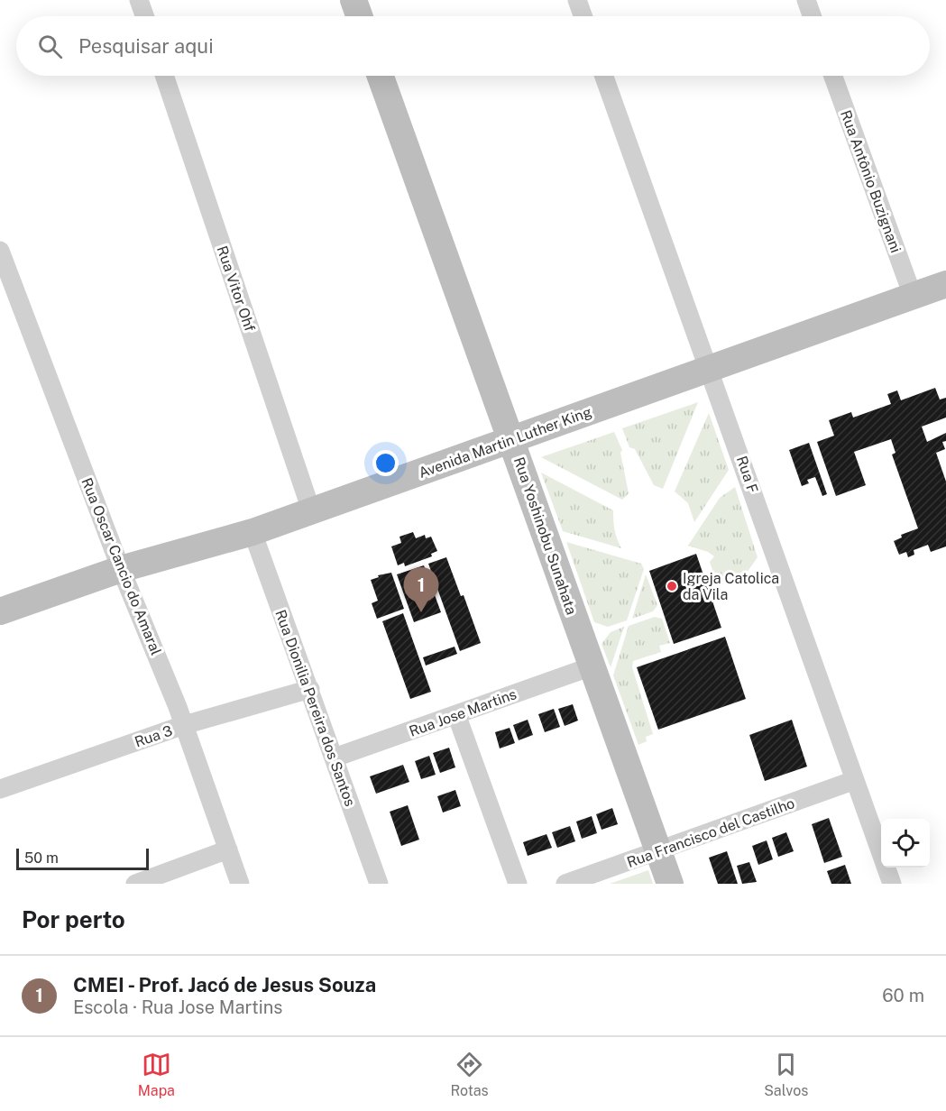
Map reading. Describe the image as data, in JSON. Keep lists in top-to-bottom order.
{
  "streets": {
    "main road": ["Avenida Martin Luther King", "Rua Yoshinobu Sunahata"],
    "street": [
      "Rua Antônio Buzignani",
      "Rua Vitor Ohf",
      "Rua F",
      "Rua Oscar Cancio do Amaral",
      "Rua Dionilia Pereira dos Santos",
      "Rua Jose Martins",
      "Rua 3",
      "Rua Francisco del Castilho"
    ]
  },
  "crossings": [
    ["Rua Antônio Buzignani", "Avenida Martin Luther King"],
    ["Rua Vitor Ohf", "Avenida Martin Luther King"],
    ["Avenida Martin Luther King", "Rua F"],
    ["Avenida Martin Luther King", "Rua Yoshinobu Sunahata"],
    ["Avenida Martin Luther King", "Rua Oscar Cancio do Amaral"],
    ["Avenida Martin Luther King", "Rua Dionilia Pereira dos Santos"],
    ["Rua F", "Rua Francisco del Castilho"],
    ["Rua Yoshinobu Sunahata", "Rua Jose Martins"],
    ["Rua Yoshinobu Sunahata", "Rua Francisco del Castilho"],
    ["Rua Oscar Cancio do Amaral", "Rua 3"],
    ["Rua Dionilia Pereira dos Santos", "Rua Jose Martins"],
    ["Rua Dionilia Pereira dos Santos", "Rua 3"]
  ],
  "places": ["Igreja Catolica da Vila"],
  "scale_bar": "50 m",
  "page": {
    "search": "Pesquisar aqui",
    "pins": "1",
    "scale": "50 m",
    "heading": "Por perto",
    "list": [
      {
        "mark": "1",
        "name": "CMEI - Prof. Jacó de Jesus Souza",
        "note": "Escola · Rua Jose Martins",
        "value": "60 m"
      }
    ],
    "nav": ["Mapa", "Rotas", "Salvos"]
  }
}
